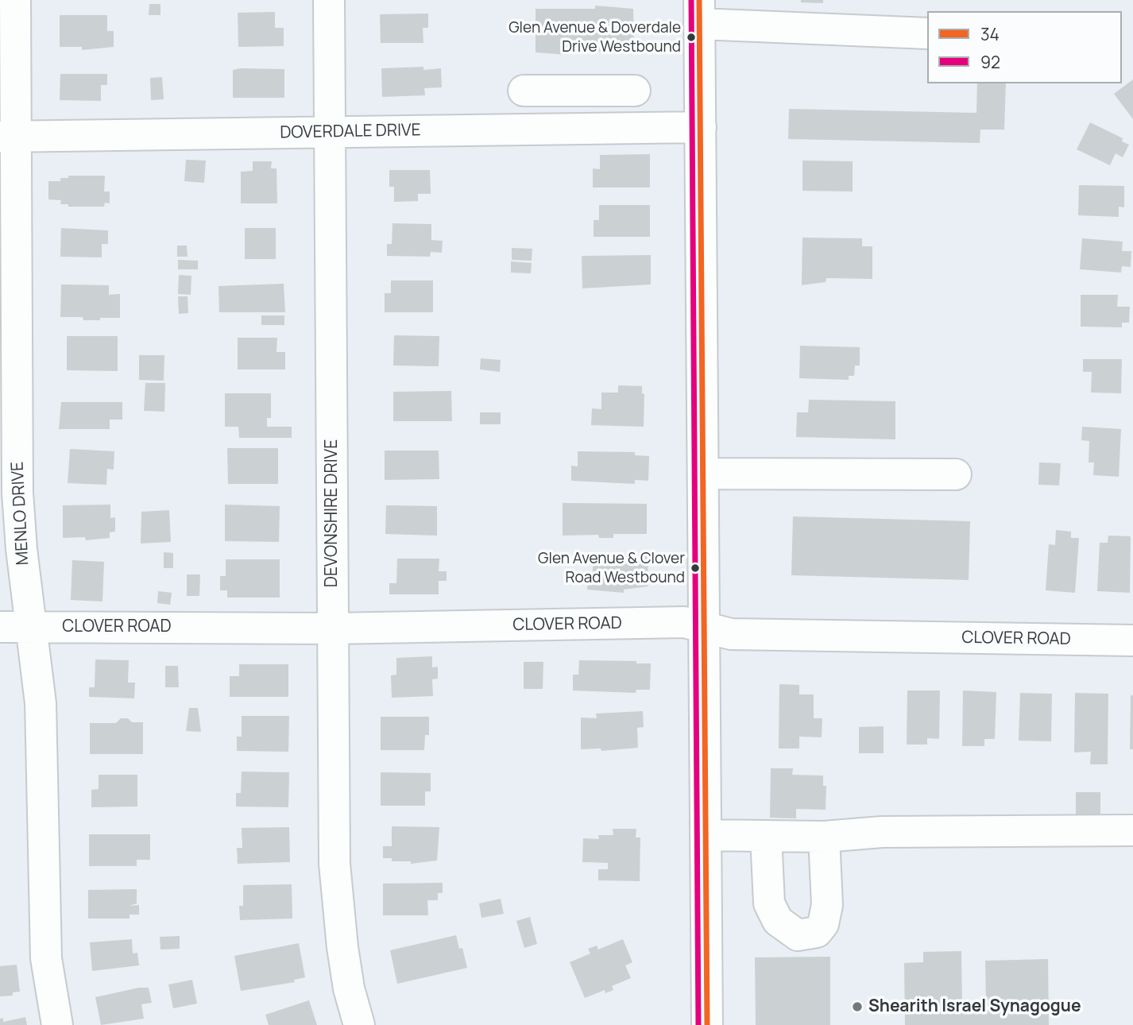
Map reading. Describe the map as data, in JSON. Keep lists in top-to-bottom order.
{
  "streets": {
    "street": [
      "DOVERDALE DRIVE",
      "MENLO DRIVE",
      "DEVONSHIRE DRIVE",
      "CLOVER ROAD"
    ]
  },
  "crossings": [
    ["DOVERDALE DRIVE", "MENLO DRIVE"],
    ["DOVERDALE DRIVE", "DEVONSHIRE DRIVE"],
    ["MENLO DRIVE", "CLOVER ROAD"],
    ["DEVONSHIRE DRIVE", "CLOVER ROAD"]
  ],
  "places": ["Glen Avenue & Doverdale Drive Westbound", "Glen Avenue & Clover Road Westbound", "Shearith Israel Synagogue"],
  "lines": ["transit line 34", "transit line 92"],
  "legend": ["34", "92"]
}
